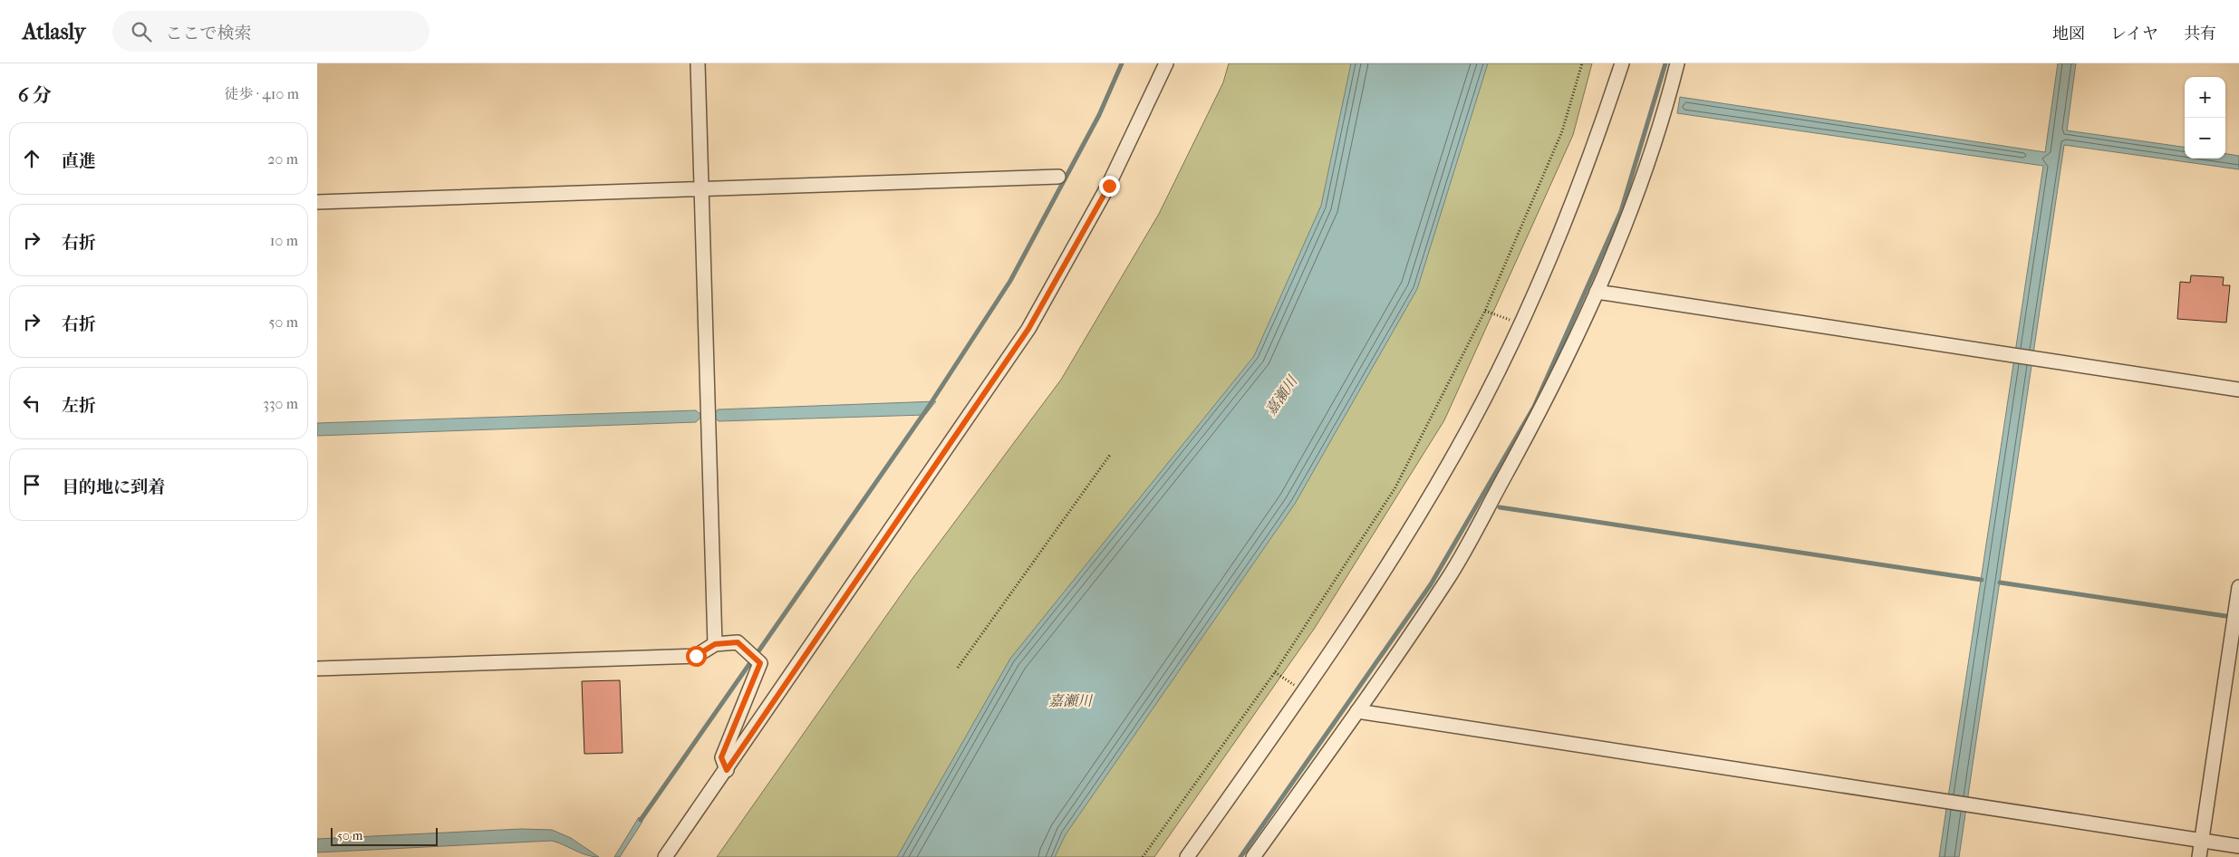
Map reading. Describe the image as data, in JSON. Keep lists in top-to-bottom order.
{
  "water": ["嘉瀬川"],
  "scale_bar": "50 m",
  "page": {
    "header": "Atlasly",
    "search": "ここで検索",
    "nav": ["地図", "レイヤ", "共有"],
    "heading": ["6 分", "徒歩 · 410 m"],
    "map_buttons": ["+", "−"],
    "list": [
      ["直進", "20 m"],
      ["右折", "10 m"],
      ["右折", "50 m"],
      ["左折", "330 m"],
      "目的地に到着"
    ],
    "scale": "50 m"
  }
}
